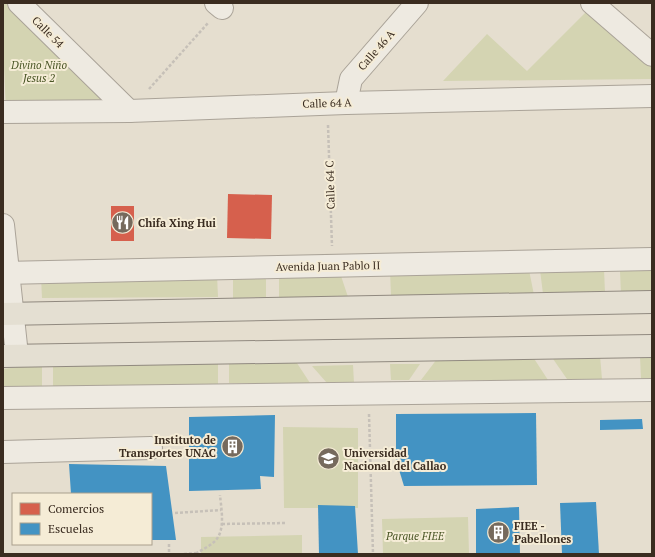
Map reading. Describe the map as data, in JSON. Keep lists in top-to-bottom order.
{
  "streets": {
    "street": [
      "Calle 54",
      "Calle 46 A",
      "Calle 64 A",
      "Avenida Juan Pablo II"
    ],
    "path": ["Calle 64 C"]
  },
  "crossings": [
    ["Calle 54", "Calle 64 A"],
    ["Calle 46 A", "Calle 64 A"],
    ["Calle 46 A", "Calle 64 C"],
    ["Calle 64 A", "Calle 64 C"],
    ["Calle 64 C", "Avenida Juan Pablo II"]
  ],
  "parks": ["Divino Niño Jesus 2", "Parque FIEE"],
  "places": {
    "restaurant": ["Chifa Xing Hui"],
    "building": ["Instituto de Transportes UNAC", "FIEE - Pabellones"],
    "school or university": ["Universidad Nacional del Callao"]
  },
  "legend": ["Comercios", "Escuelas"]
}
